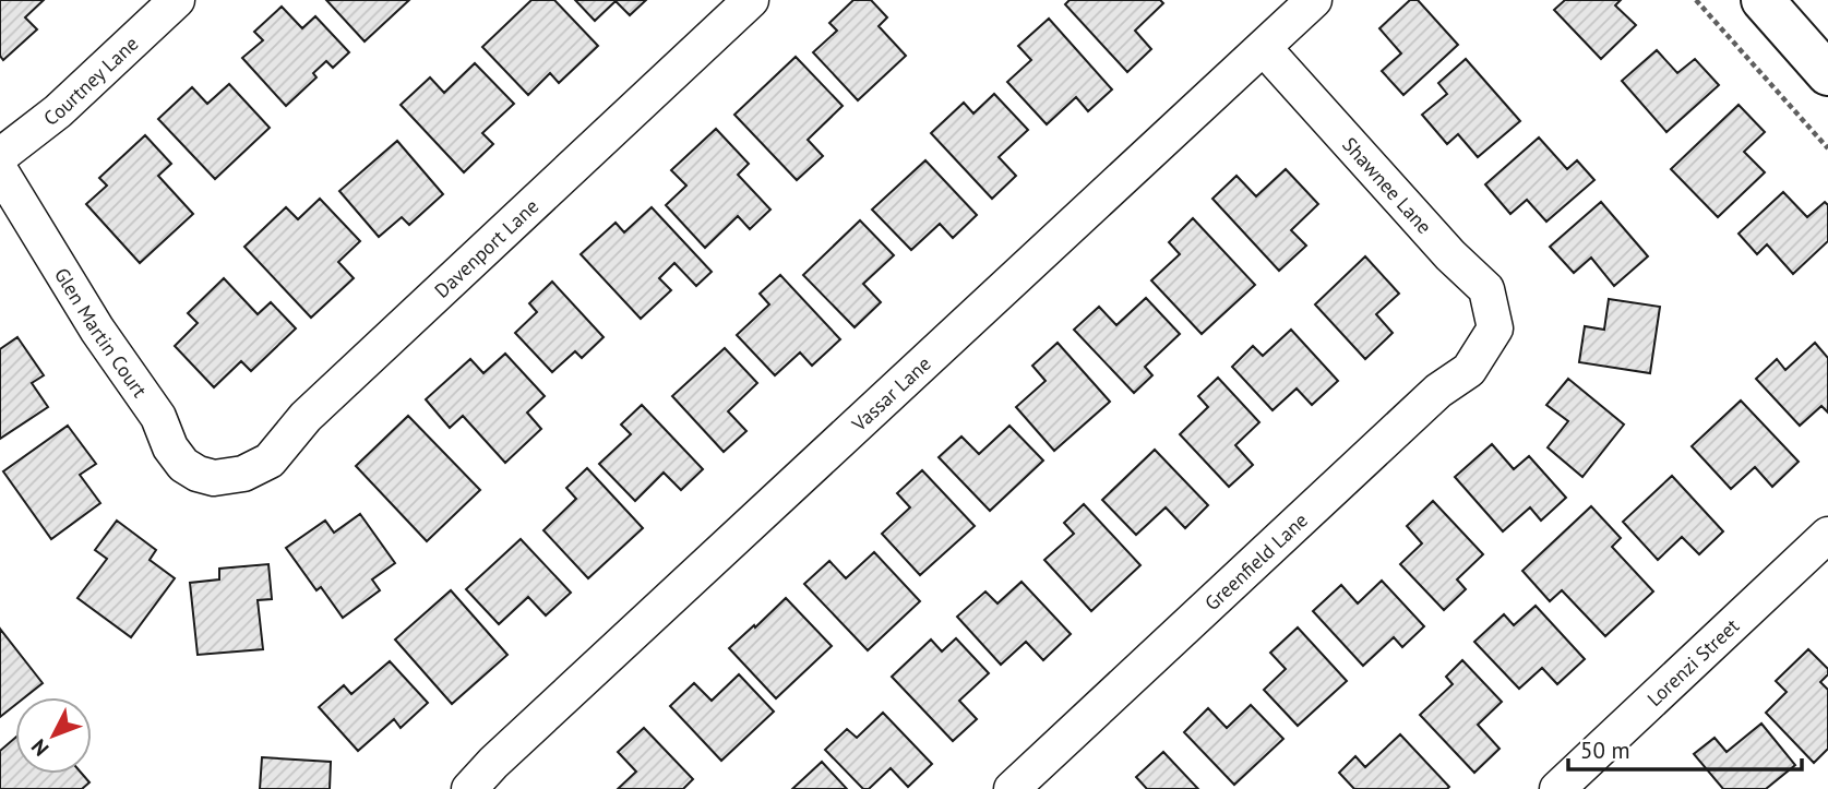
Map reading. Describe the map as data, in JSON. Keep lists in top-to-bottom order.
{
  "streets": {
    "street": [
      "Courtney Lane",
      "Shawnee Lane",
      "Davenport Lane",
      "Glen Martin Court",
      "Vassar Lane",
      "Greenfield Lane",
      "Lorenzi Street"
    ]
  },
  "crossings": [
    ["Shawnee Lane", "Vassar Lane"],
    ["Shawnee Lane", "Greenfield Lane"],
    ["Davenport Lane", "Glen Martin Court"]
  ],
  "scale_bar": "50 m",
  "north": "bottom left"
}
